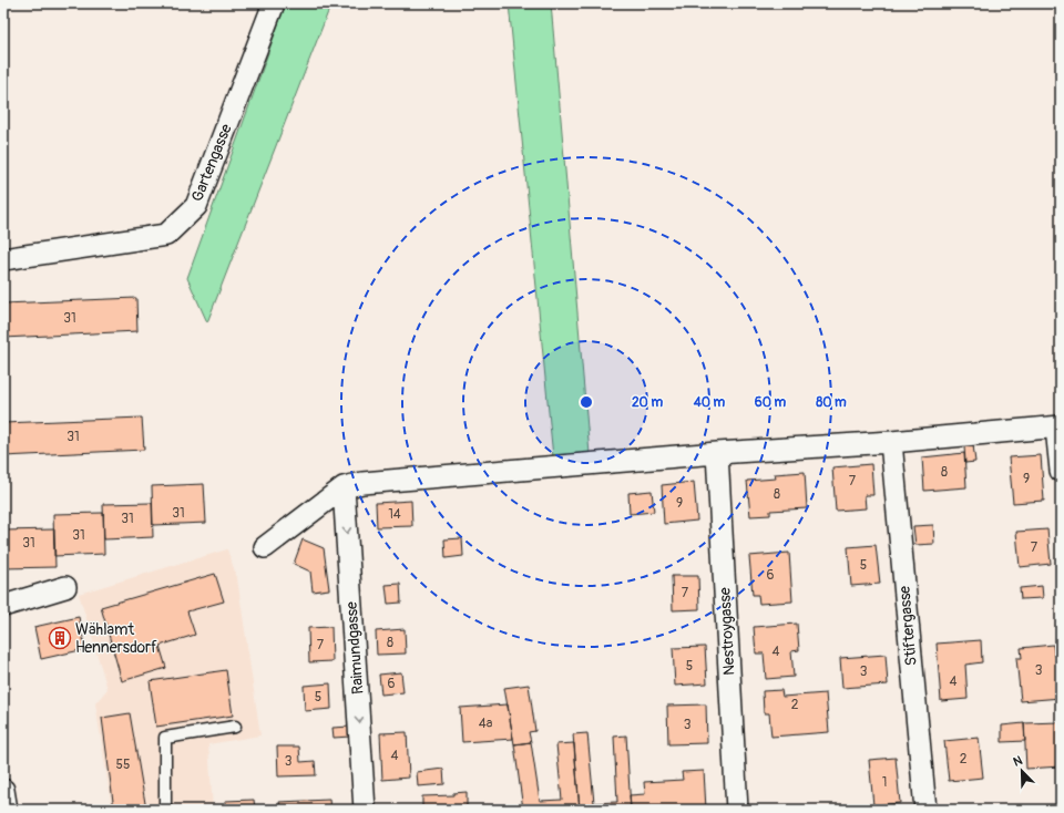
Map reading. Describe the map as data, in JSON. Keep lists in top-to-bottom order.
{
  "streets": {
    "street": [
      "Gartengasse",
      "Stiftergasse",
      "Nestroygasse",
      "Raimundgasse"
    ]
  },
  "one_way": ["Raimundgasse"],
  "places": {
    "building": ["Wählamt Hennersdorf"]
  },
  "house_numbers": [
    "31",
    "31",
    "8",
    "9",
    "7",
    "8",
    "9",
    "31",
    "14",
    "31",
    "31",
    "31",
    "7",
    "5",
    "6",
    "7",
    "8",
    "7",
    "4",
    "5",
    "3",
    "3",
    "4",
    "6",
    "5",
    "2",
    "4a",
    "3",
    "4",
    "2",
    "3",
    "55",
    "1"
  ],
  "north": "top left",
  "rings": [
    "20 m",
    "40 m",
    "60 m",
    "80 m"
  ]
}
